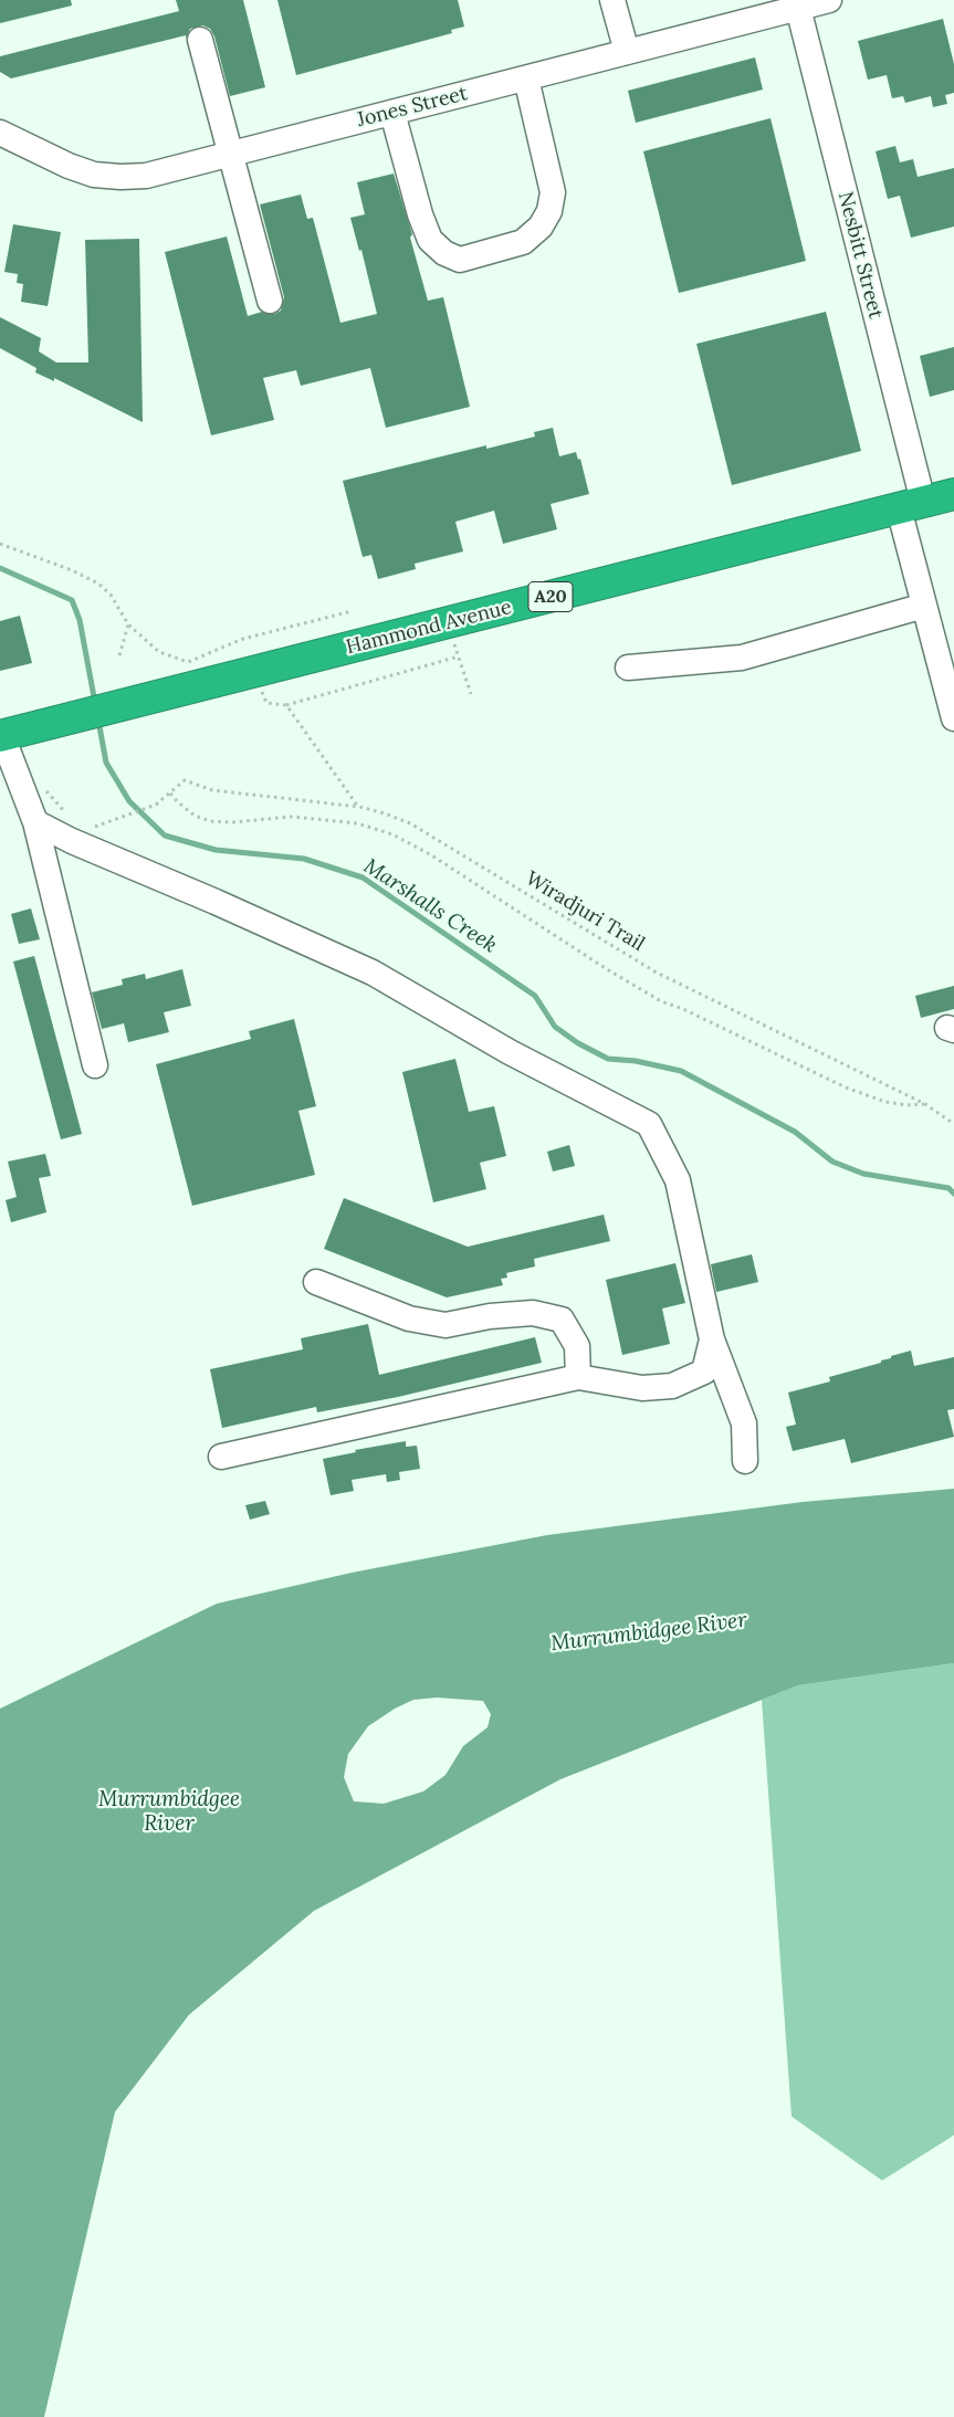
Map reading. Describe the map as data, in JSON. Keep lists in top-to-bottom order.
{
  "streets": {
    "highway": ["A20", "Hammond Avenue"],
    "street": ["Jones Street", "Nesbitt Street"],
    "path": ["Wiradjuri Trail"]
  },
  "crossings": [
    ["Jones Street", "Nesbitt Street"],
    ["Nesbitt Street", "Hammond Avenue"]
  ],
  "water": ["Marshalls Creek", "Murrumbidgee River"]
}
